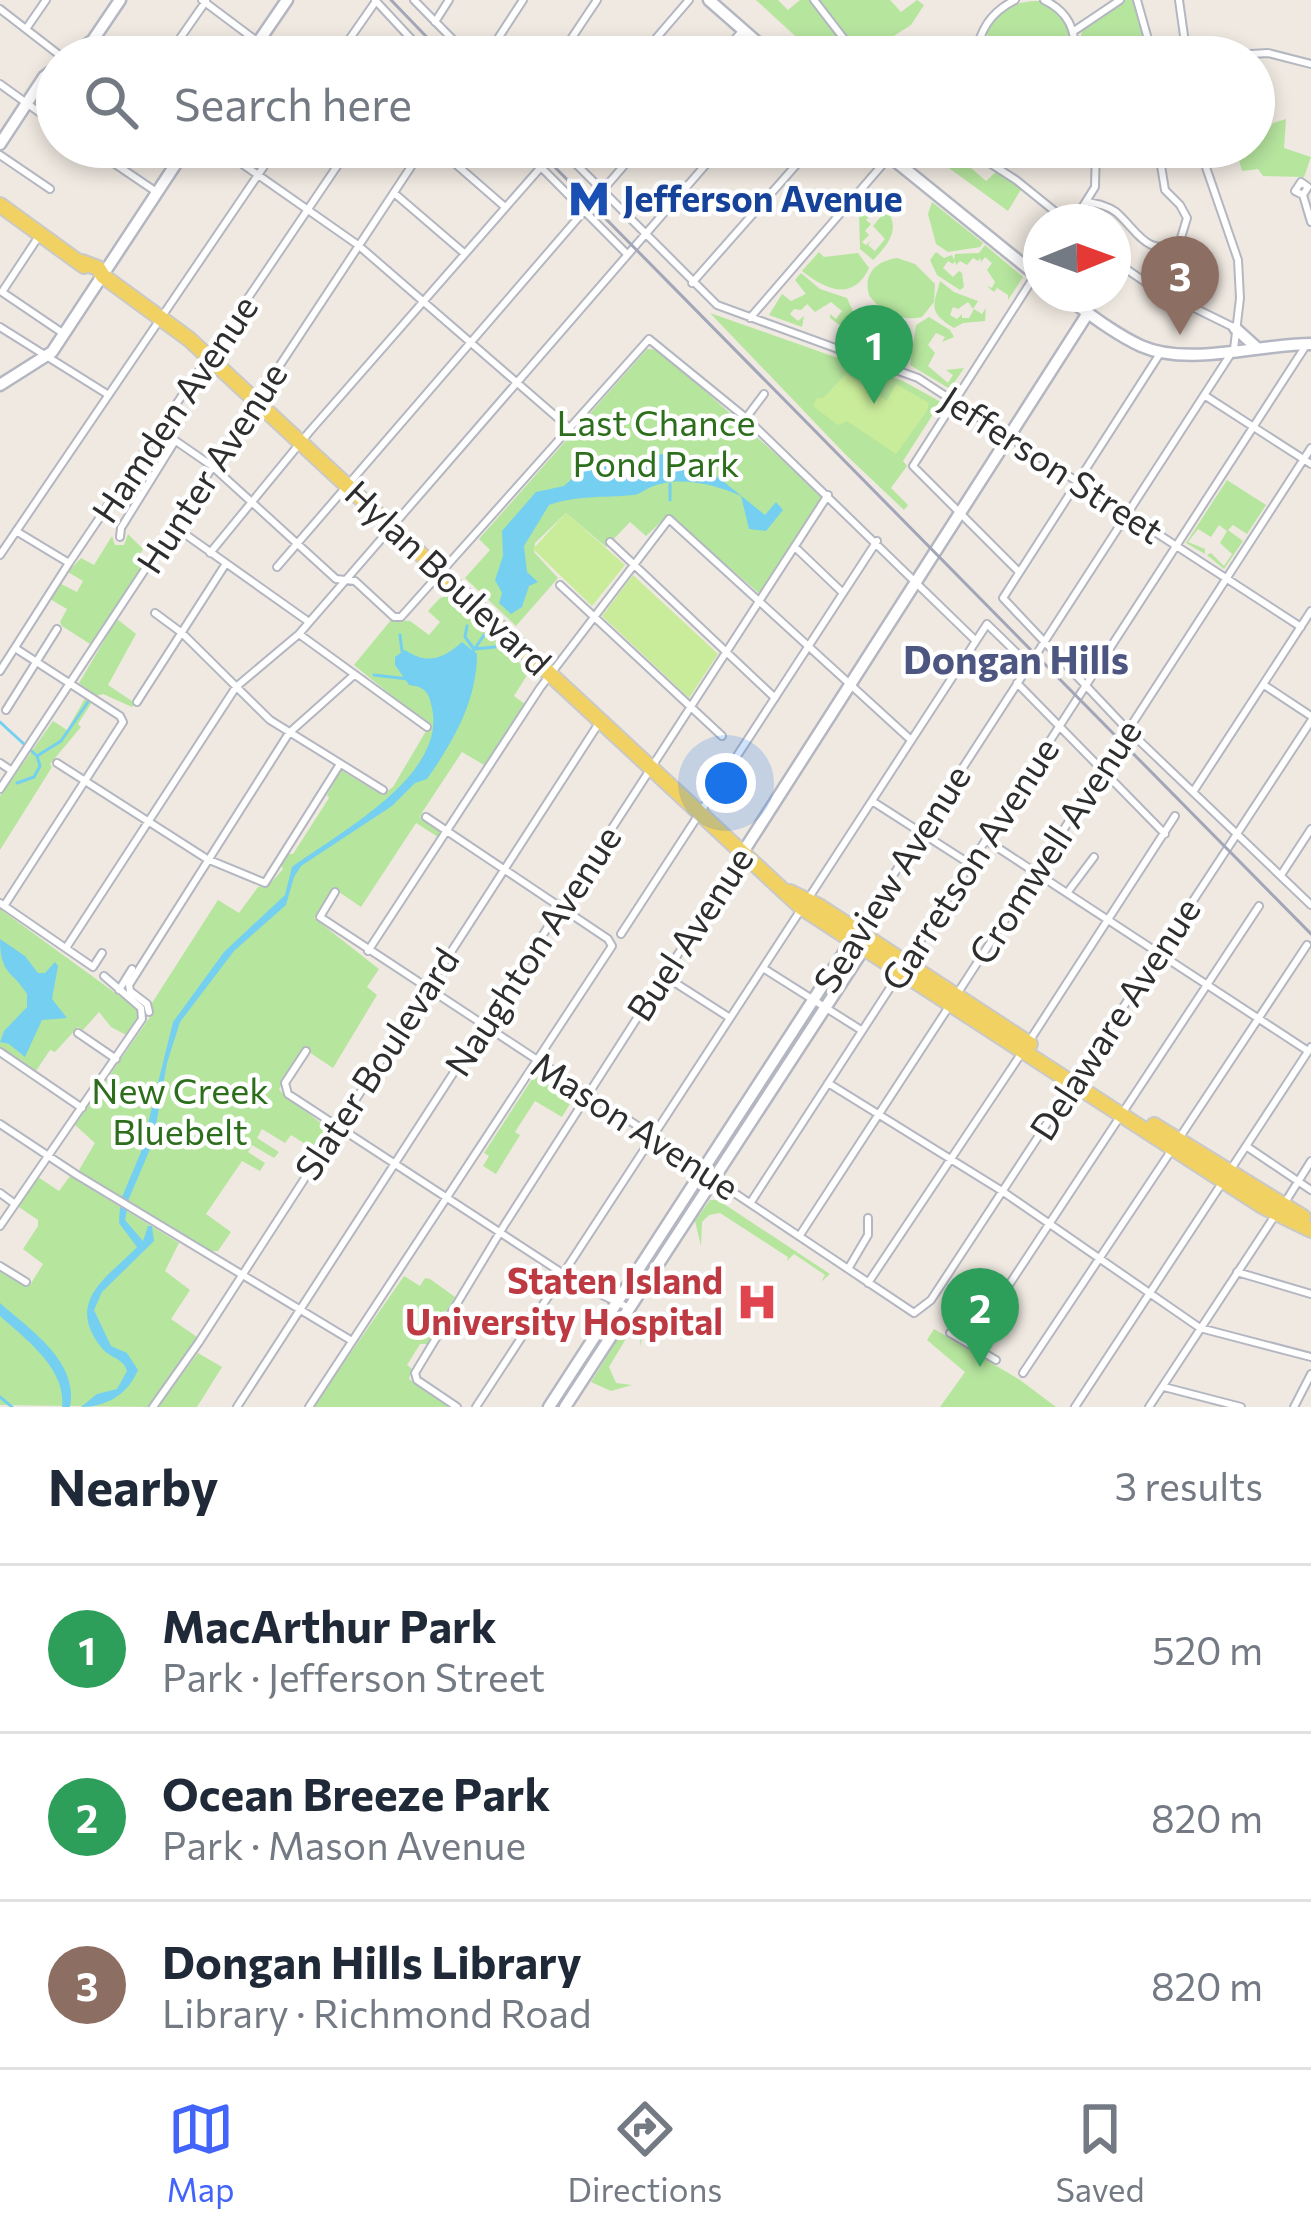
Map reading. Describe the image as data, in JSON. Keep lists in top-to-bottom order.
{
  "streets": {
    "main road": ["Hylan Boulevard"],
    "street": [
      "Hamden Avenue",
      "Jefferson Street",
      "Hunter Avenue",
      "Cromwell Avenue",
      "Garretson Avenue",
      "Seaview Avenue",
      "Buel Avenue",
      "Naughton Avenue",
      "Delaware Avenue",
      "Slater Boulevard",
      "Mason Avenue"
    ]
  },
  "crossings": [
    ["Hamden Avenue", "Hylan Boulevard"],
    ["Jefferson Street", "Cromwell Avenue"],
    ["Jefferson Street", "Garretson Avenue"],
    ["Jefferson Street", "Seaview Avenue"],
    ["Jefferson Street", "Buel Avenue"],
    ["Hunter Avenue", "Hylan Boulevard"],
    ["Hylan Boulevard", "Cromwell Avenue"],
    ["Hylan Boulevard", "Garretson Avenue"],
    ["Hylan Boulevard", "Seaview Avenue"],
    ["Hylan Boulevard", "Buel Avenue"],
    ["Hylan Boulevard", "Naughton Avenue"],
    ["Hylan Boulevard", "Delaware Avenue"],
    ["Hylan Boulevard", "Slater Boulevard"],
    ["Cromwell Avenue", "Mason Avenue"],
    ["Garretson Avenue", "Mason Avenue"],
    ["Seaview Avenue", "Mason Avenue"],
    ["Buel Avenue", "Mason Avenue"],
    ["Naughton Avenue", "Mason Avenue"],
    ["Delaware Avenue", "Mason Avenue"],
    ["Slater Boulevard", "Mason Avenue"]
  ],
  "districts": ["Dongan Hills"],
  "parks": ["Last Chance Pond Park", "New Creek Bluebelt"],
  "places": {
    "metro station": ["Jefferson Avenue"],
    "hospital": ["Staten Island University Hospital"]
  },
  "north": "right",
  "page": {
    "search": "Search here",
    "pins": ["3", "1", "2"],
    "heading": ["Nearby", "3 results"],
    "list": [
      {
        "mark": "1",
        "name": "MacArthur Park",
        "note": "Park · Jefferson Street",
        "value": "520 m"
      },
      {
        "mark": "2",
        "name": "Ocean Breeze Park",
        "note": "Park · Mason Avenue",
        "value": "820 m"
      },
      {
        "mark": "3",
        "name": "Dongan Hills Library",
        "note": "Library · Richmond Road",
        "value": "820 m"
      }
    ],
    "nav": ["Map", "Directions", "Saved"]
  }
}
